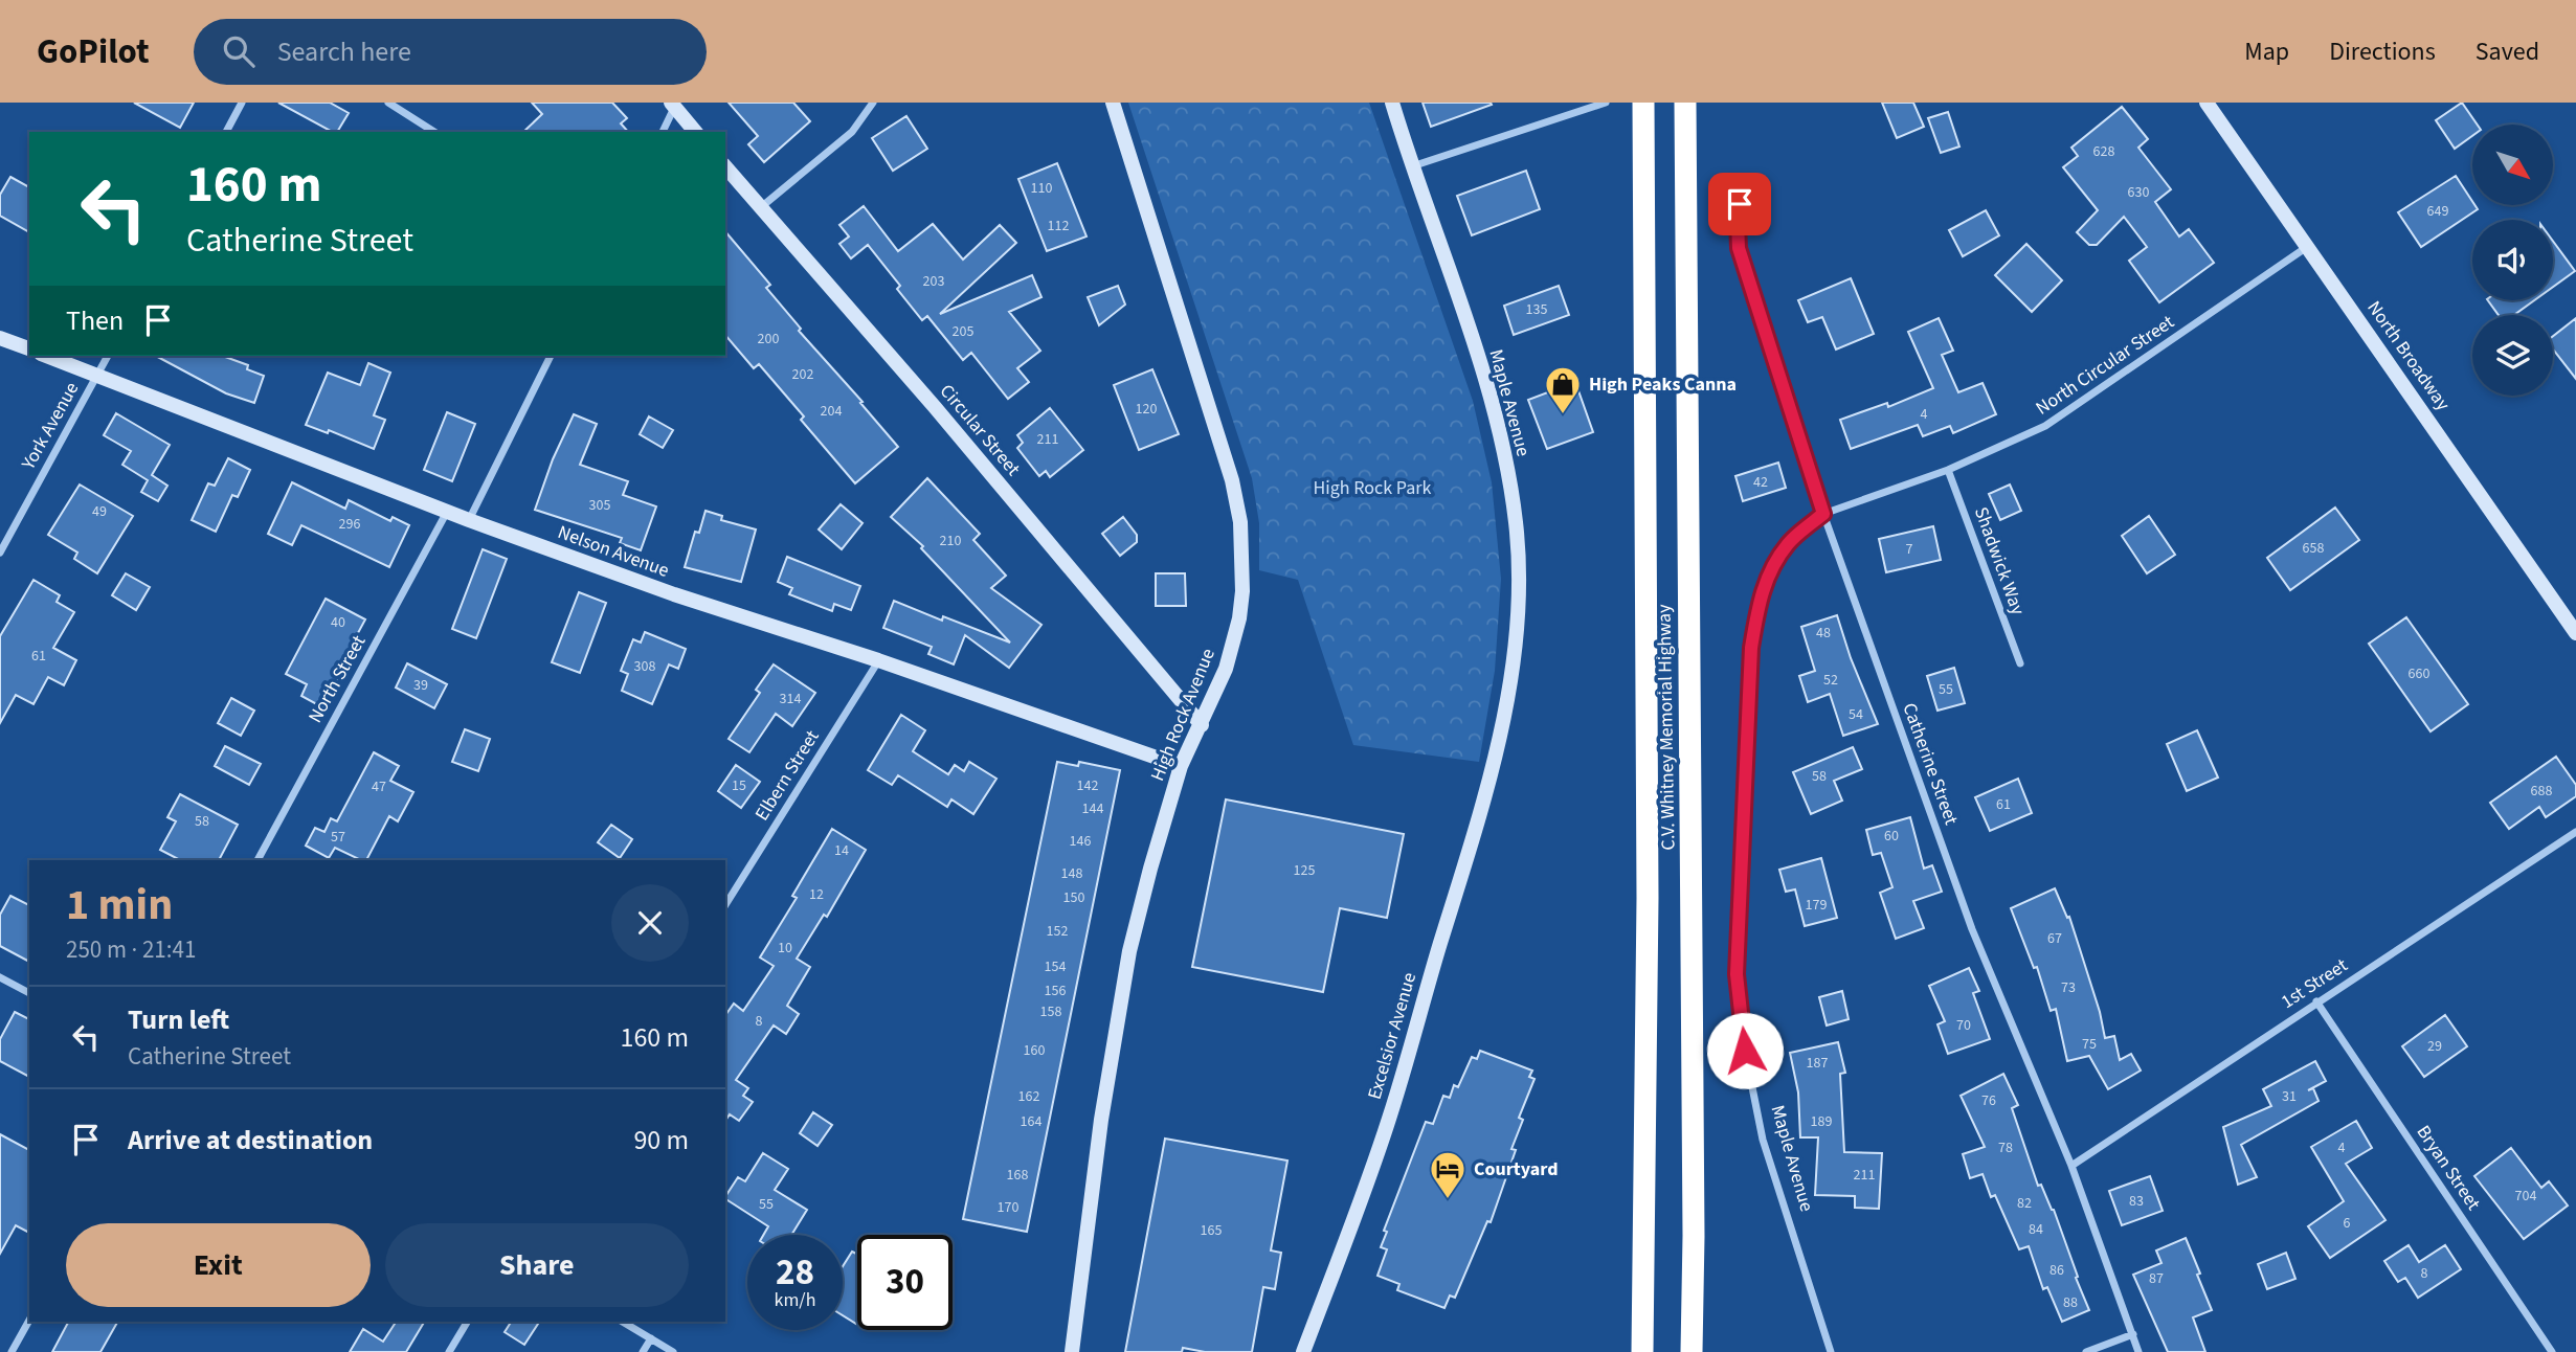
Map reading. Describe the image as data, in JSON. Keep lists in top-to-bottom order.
{
  "streets": {
    "highway": ["C.V. Whitney Memorial Highway"],
    "street": [
      "North Broadway",
      "North Circular Street",
      "Maple Avenue",
      "York Avenue",
      "Circular Street",
      "Nelson Avenue",
      "Shadwick Way",
      "North Street",
      "High Rock Avenue",
      "Catherine Street",
      "Elbern Street",
      "1st Street",
      "Excelsior Avenue",
      "Bryan Street"
    ]
  },
  "crossings": [
    ["North Broadway", "North Circular Street"],
    ["North Circular Street", "Maple Avenue"],
    ["North Circular Street", "Shadwick Way"],
    ["North Circular Street", "Catherine Street"],
    ["Maple Avenue", "Catherine Street"],
    ["Maple Avenue", "Excelsior Avenue"],
    ["York Avenue", "Nelson Avenue"],
    ["Circular Street", "High Rock Avenue"],
    ["Nelson Avenue", "North Street"],
    ["Nelson Avenue", "High Rock Avenue"],
    ["Nelson Avenue", "Elbern Street"],
    ["Catherine Street", "1st Street"],
    ["1st Street", "Bryan Street"]
  ],
  "parks": ["High Rock Park"],
  "places": {
    "shop": ["High Peaks Canna"],
    "hotel": ["Courtyard"]
  },
  "house_numbers": [
    "628",
    "110",
    "630",
    "649",
    "112",
    "203",
    "135",
    "205",
    "200",
    "202",
    "120",
    "204",
    "4",
    "211",
    "42",
    "305",
    "49",
    "296",
    "210",
    "658",
    "7",
    "40",
    "48",
    "61",
    "308",
    "660",
    "52",
    "39",
    "55",
    "314",
    "54",
    "58",
    "15",
    "142",
    "47",
    "688",
    "61",
    "144",
    "58",
    "60",
    "57",
    "146",
    "14",
    "125",
    "148",
    "12",
    "150",
    "179",
    "152",
    "67",
    "10",
    "154",
    "73",
    "156",
    "158",
    "8",
    "70",
    "75",
    "29",
    "160",
    "187",
    "162",
    "31",
    "76",
    "164",
    "189",
    "78",
    "4",
    "168",
    "211",
    "704",
    "83",
    "82",
    "55",
    "170",
    "6",
    "84",
    "165",
    "86",
    "8",
    "87",
    "88"
  ],
  "north": "bottom right",
  "page": {
    "header": "GoPilot",
    "search": "Search here",
    "nav": ["Map", "Directions", "Saved"],
    "turn": ["160 m", "Catherine Street"],
    "then": "Then",
    "heading": ["1 min", "250 m · 21:41"],
    "list": [
      {
        "name": "Turn left",
        "note": "Catherine Street",
        "value": "160 m"
      },
      {
        "name": "Arrive at destination",
        "value": "90 m"
      }
    ],
    "buttons": ["Exit", "Share"],
    "speed": "28 km/h",
    "limit": "30"
  }
}
